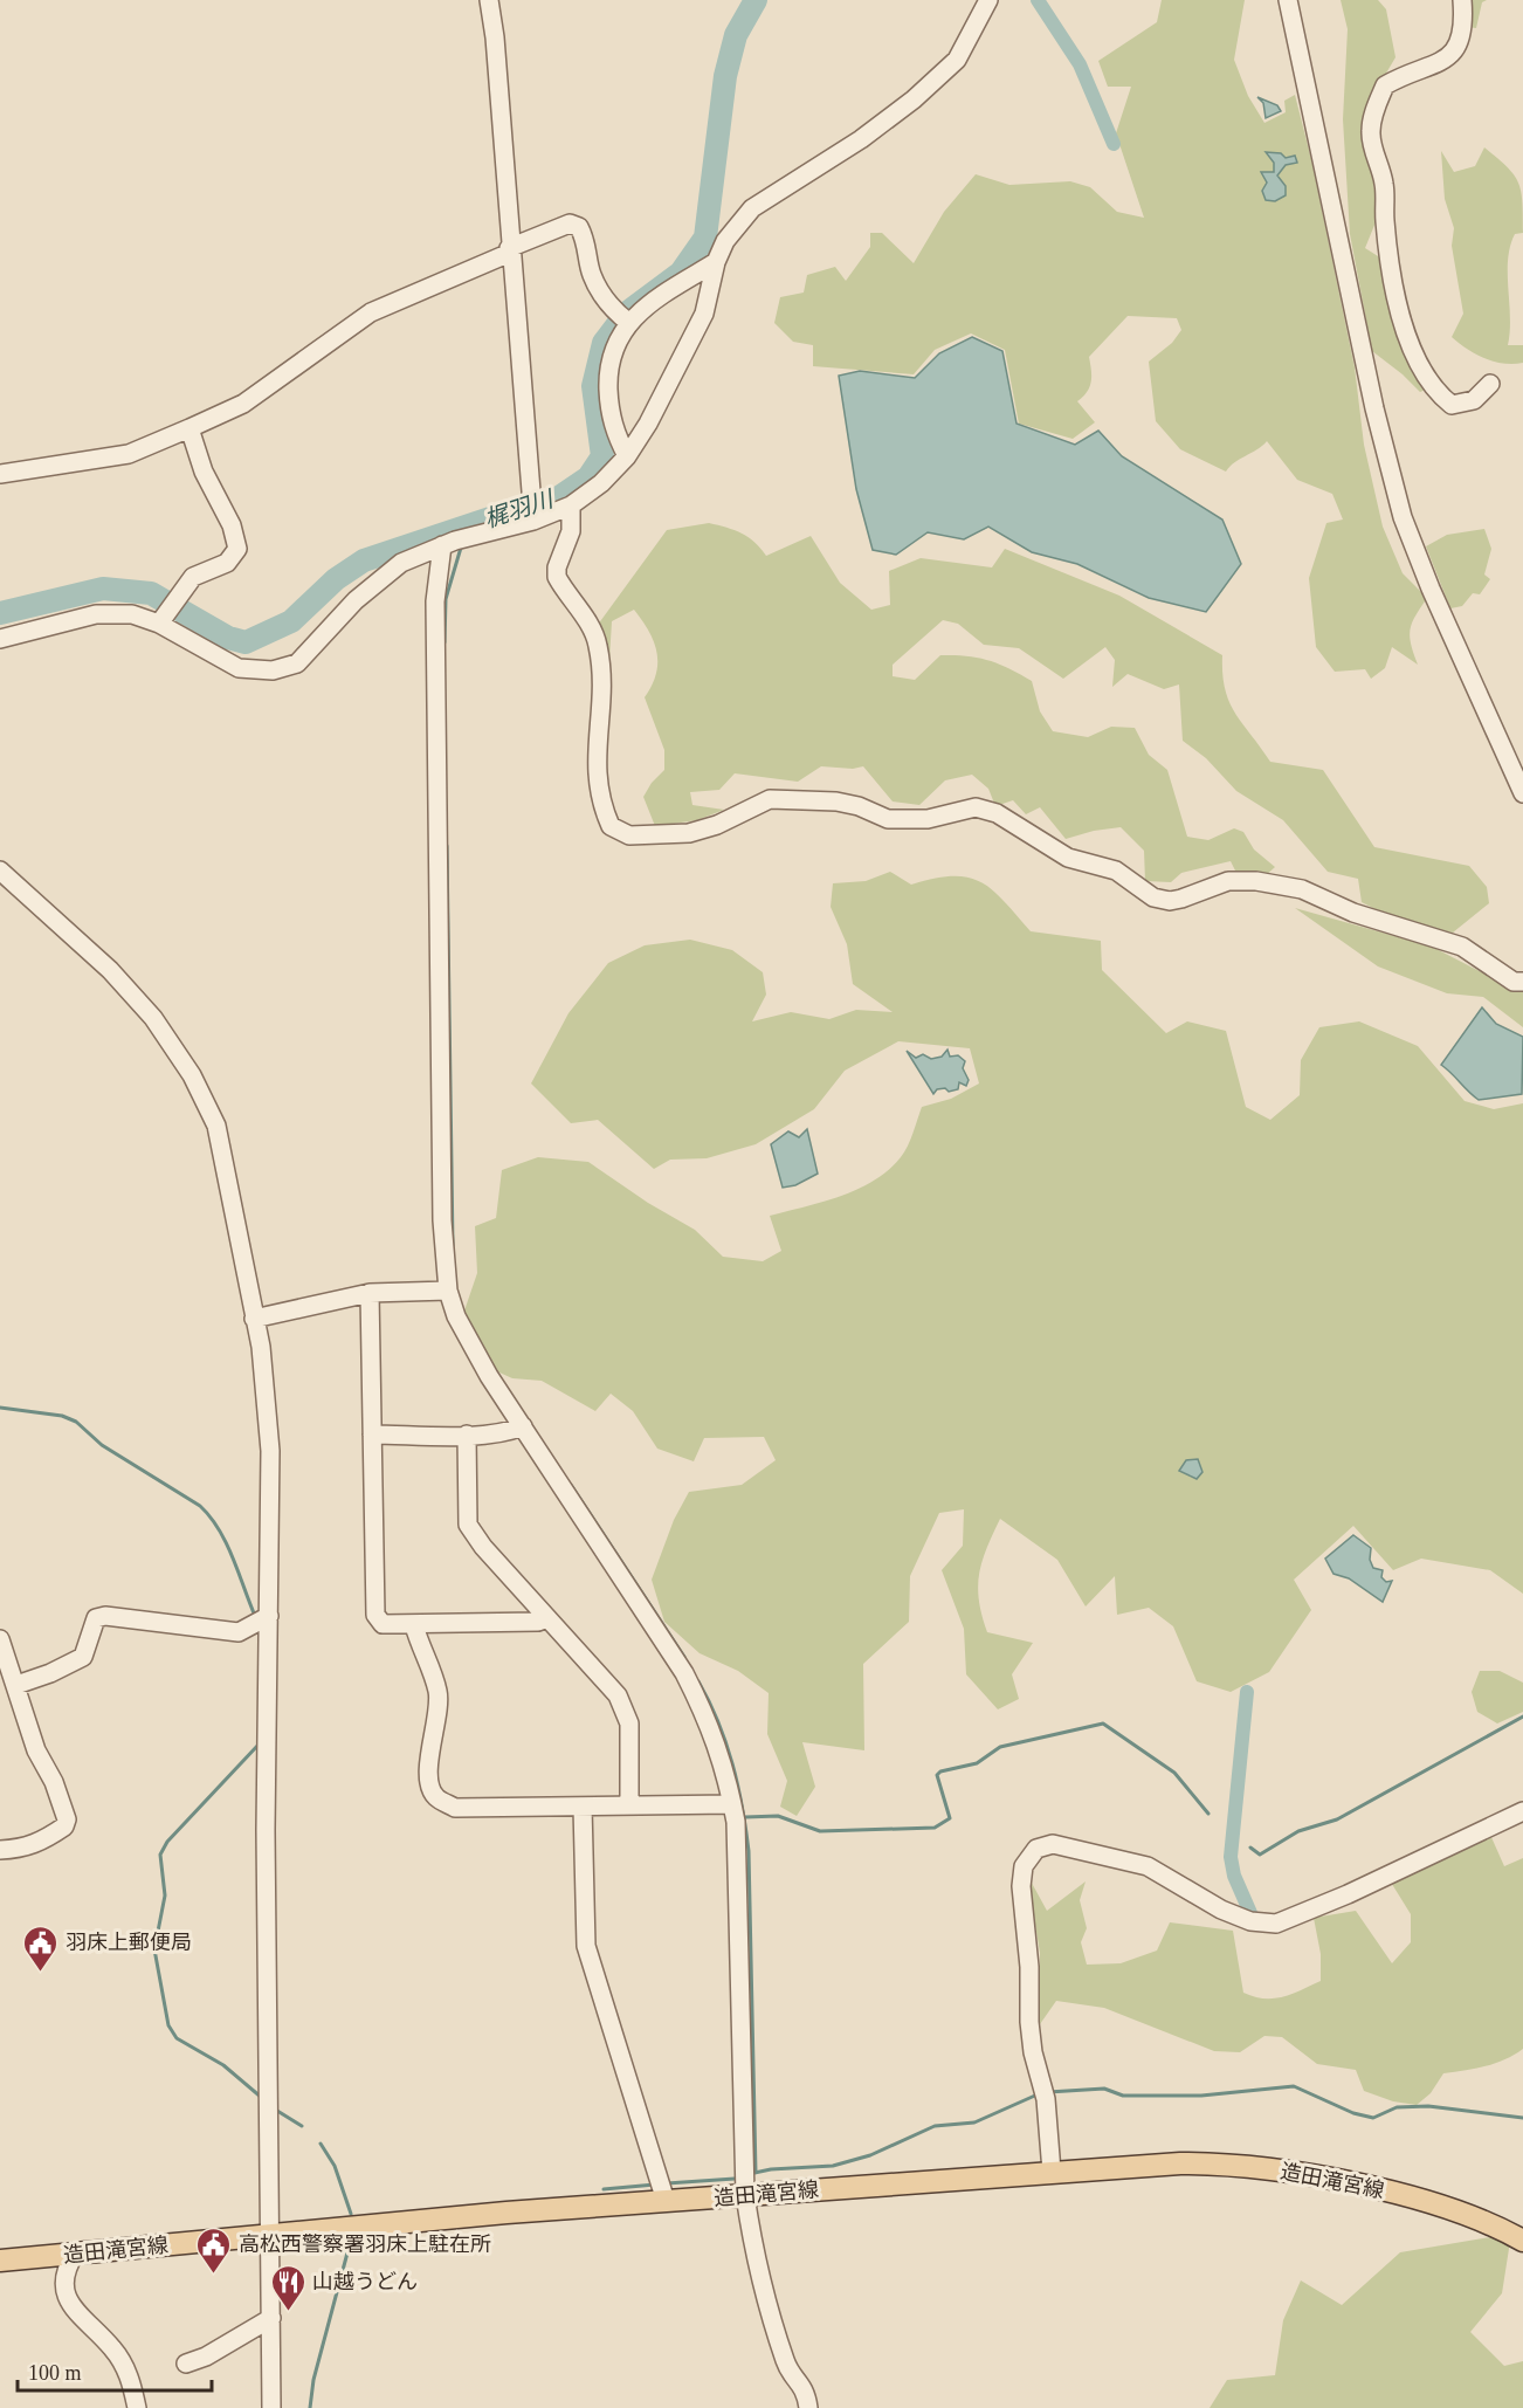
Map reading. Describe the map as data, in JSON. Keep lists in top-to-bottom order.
{
  "streets": {
    "main road": ["造田滝宮線"]
  },
  "water": ["梶羽川"],
  "places": {
    "public building": ["羽床上郵便局", "高松西警察署羽床上駐在所"],
    "restaurant": ["山越うどん"]
  },
  "scale_bar": "100 m"
}
